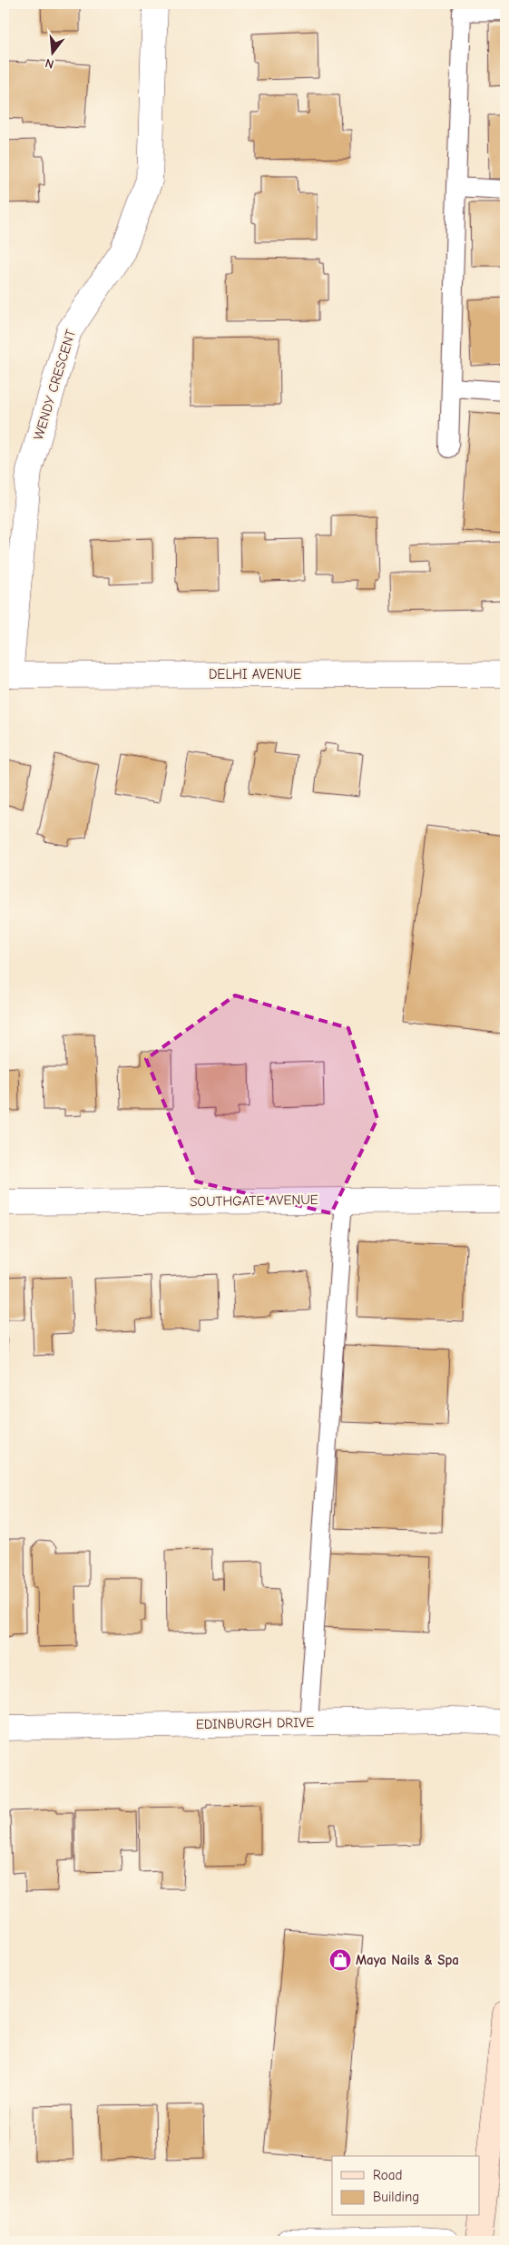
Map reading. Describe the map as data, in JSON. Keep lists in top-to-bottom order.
{
  "streets": {
    "street": [
      "WENDY CRESCENT",
      "DELHI AVENUE",
      "SOUTHGATE AVENUE",
      "EDINBURGH DRIVE"
    ]
  },
  "crossings": [
    ["WENDY CRESCENT", "DELHI AVENUE"]
  ],
  "places": {
    "shop": ["Maya Nails & Spa"]
  },
  "legend": ["Road", "Building"],
  "north": "bottom"
}
